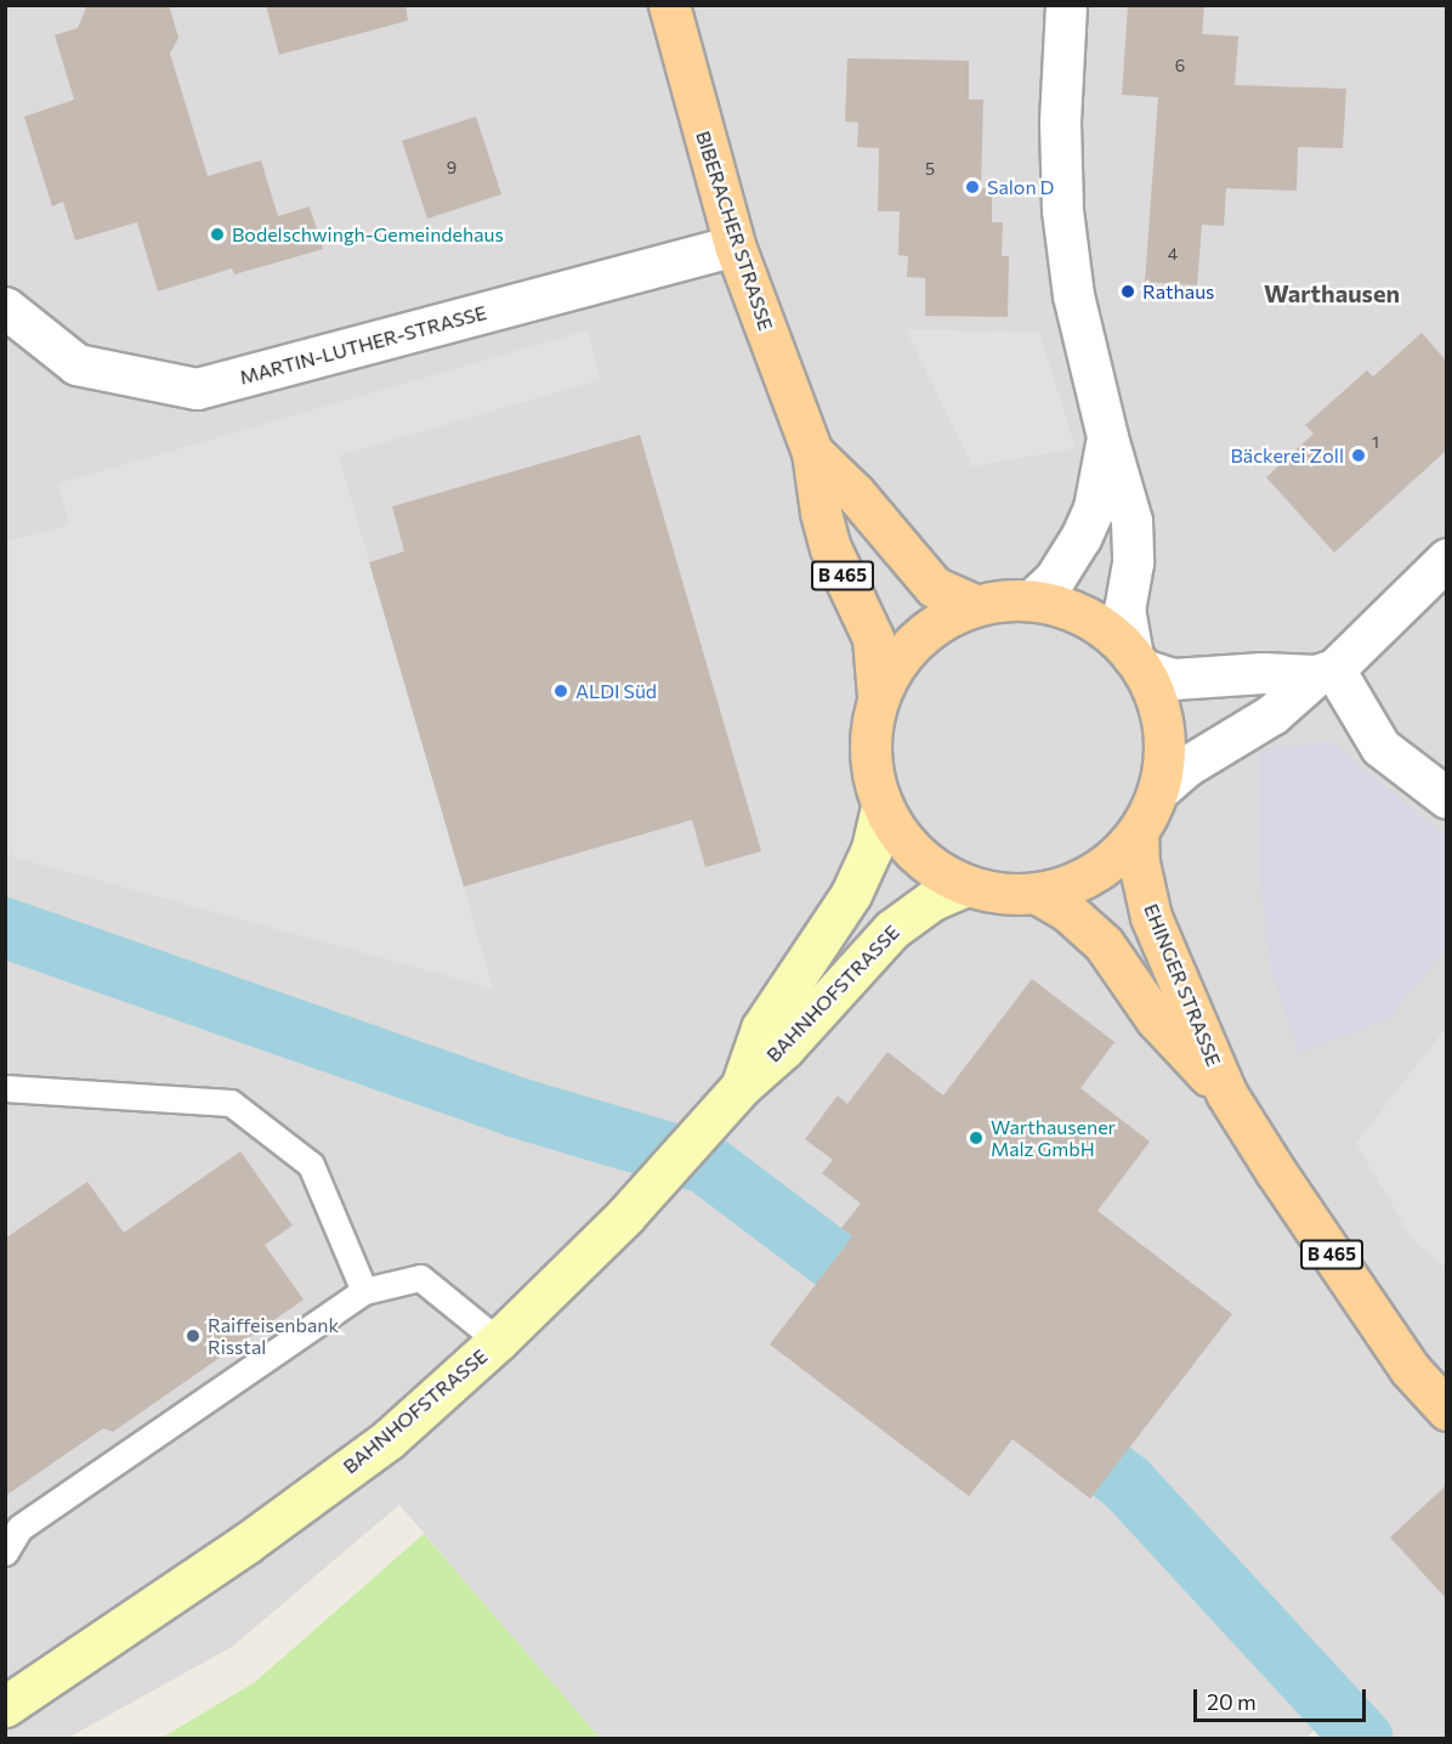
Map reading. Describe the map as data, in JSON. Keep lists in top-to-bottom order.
{
  "streets": {
    "main road": [
      "BIBERACHER STRASSE",
      "B 465",
      "EHINGER STRASSE",
      "BAHNHOFSTRASSE"
    ],
    "street": ["MARTIN-LUTHER-STRASSE"]
  },
  "crossings": [
    ["BIBERACHER STRASSE", "MARTIN-LUTHER-STRASSE"]
  ],
  "districts": ["Warthausen"],
  "places": [
    "Salon D",
    "Bodelschwingh-Gemeindehaus",
    "Rathaus",
    "Bäckerei Zoll",
    "ALDI Süd",
    "Warthausener Malz GmbH",
    "Raiffeisenbank Risstal"
  ],
  "house_numbers": [
    "6",
    "9",
    "5",
    "4",
    "1"
  ],
  "scale_bar": "20 m"
}
